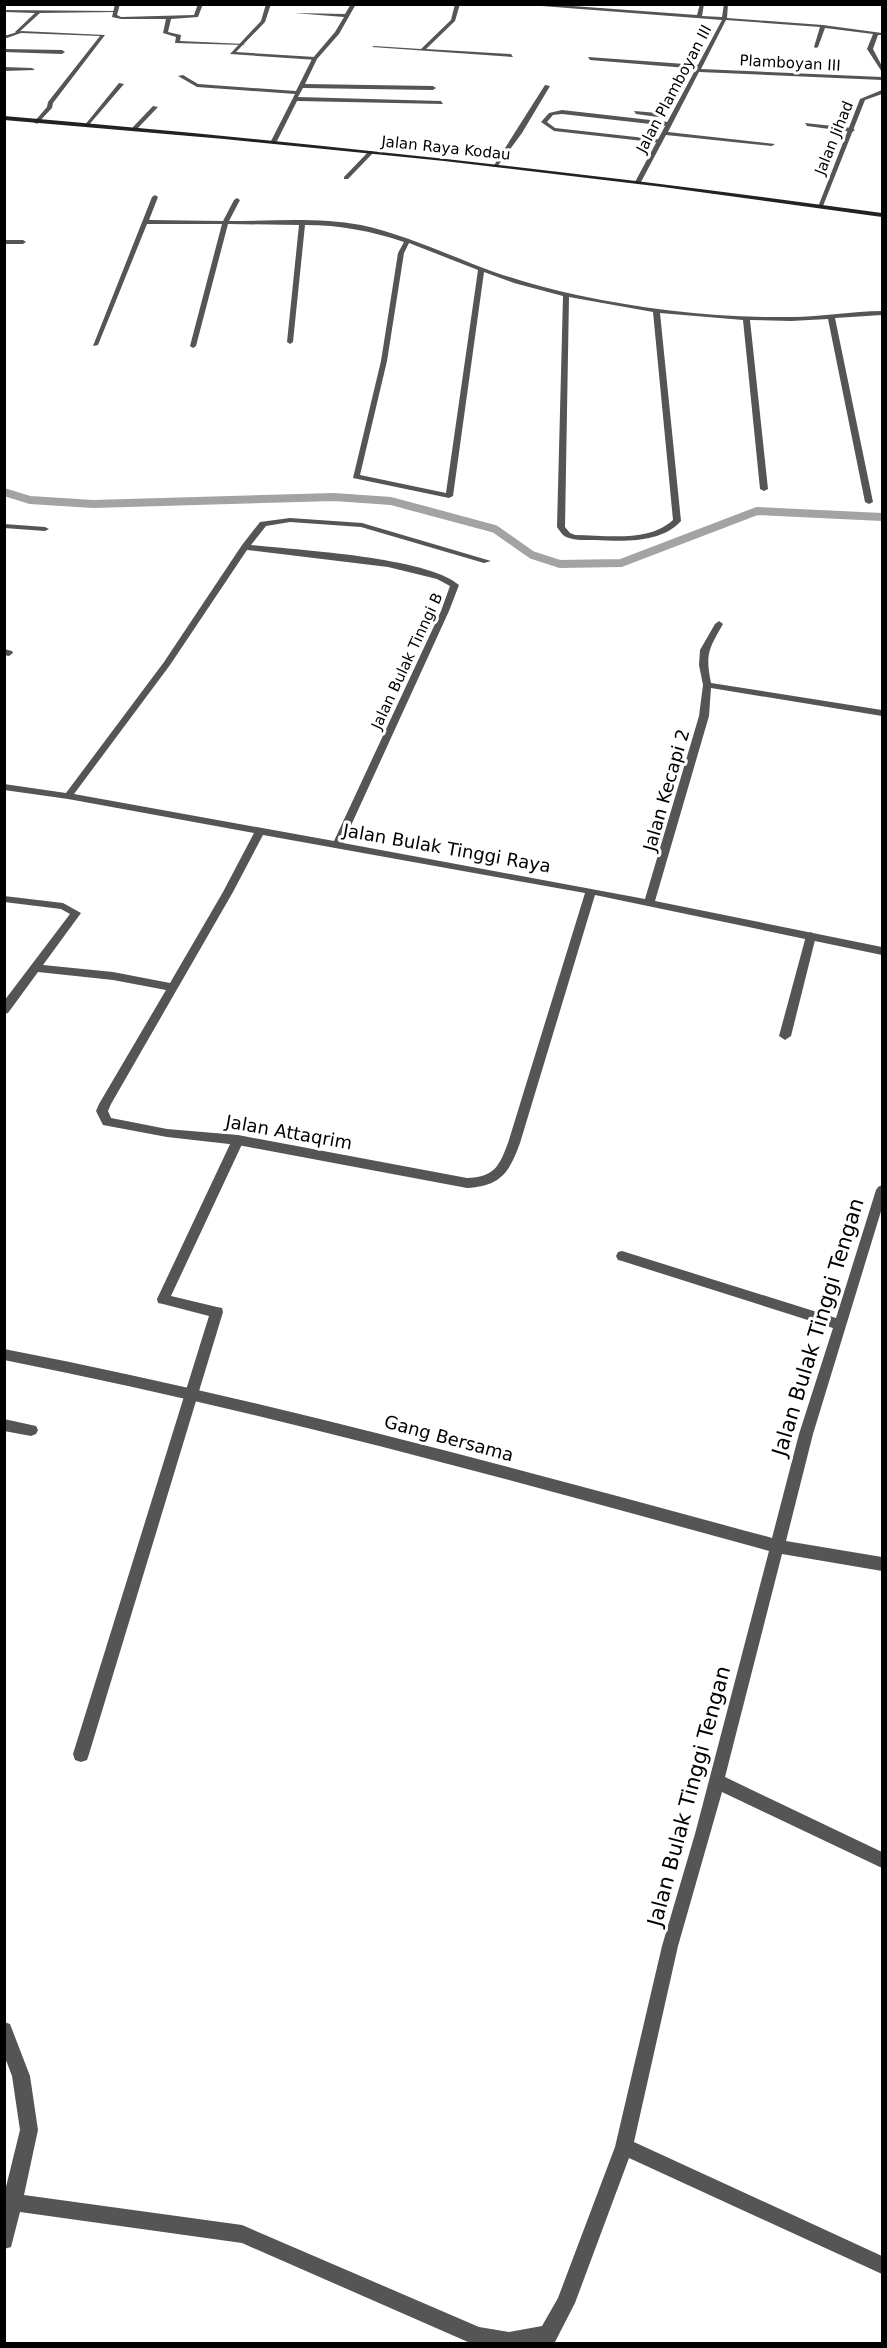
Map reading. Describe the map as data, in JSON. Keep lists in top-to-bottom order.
{
  "streets": {
    "street": [
      "Plamboyan III",
      "Jalan Plamboyan III",
      "Jalan Jihad",
      "Jalan Raya Kodau",
      "Jalan Bulak Tinngi B",
      "Jalan Kecapi 2",
      "Jalan Bulak Tinggi Raya",
      "Jalan Attaqrim",
      "Jalan Bulak Tinggi Tengan",
      "Gang Bersama"
    ]
  },
  "crossings": [
    ["Plamboyan III", "Jalan Plamboyan III"],
    ["Jalan Plamboyan III", "Jalan Raya Kodau"],
    ["Jalan Jihad", "Jalan Raya Kodau"],
    ["Jalan Bulak Tinngi B", "Jalan Bulak Tinggi Raya"],
    ["Jalan Kecapi 2", "Jalan Bulak Tinggi Raya"],
    ["Jalan Bulak Tinggi Raya", "Jalan Attaqrim"],
    ["Jalan Bulak Tinggi Tengan", "Gang Bersama"]
  ]
}
